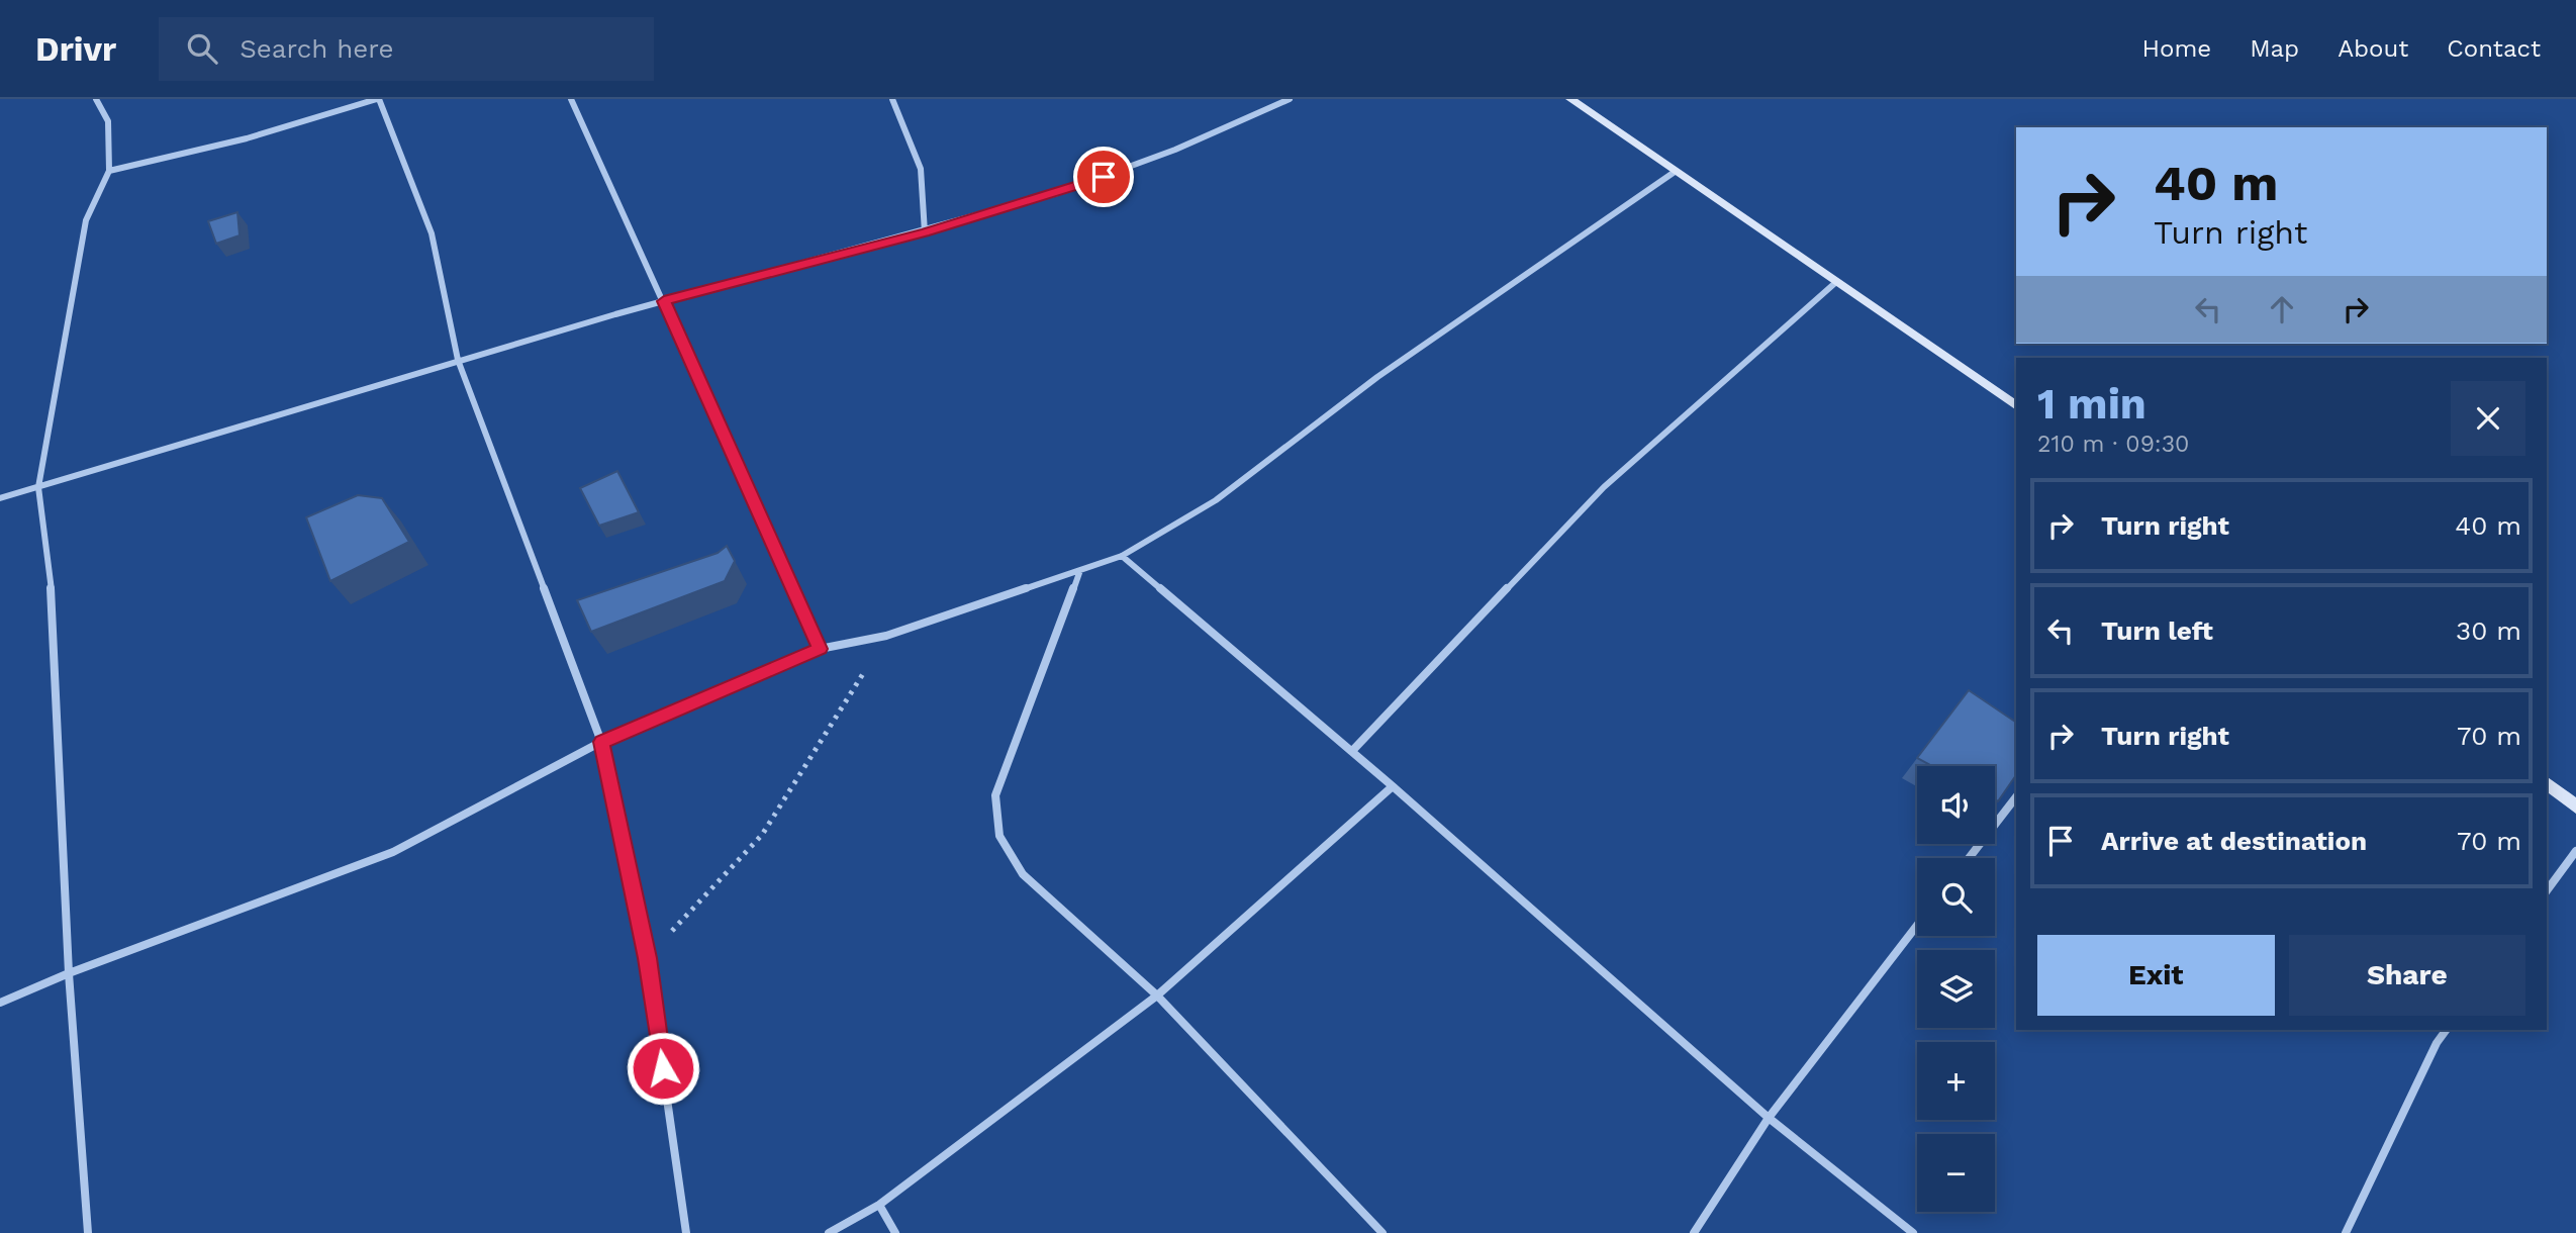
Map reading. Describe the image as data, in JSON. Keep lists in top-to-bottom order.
{
  "page": {
    "header": "Drivr",
    "search": "Search here",
    "nav": [
      "Home",
      "Map",
      "About",
      "Contact"
    ],
    "turn": ["40 m", "Turn right"],
    "heading": ["1 min", "210 m · 09:30"],
    "list": [
      {
        "name": "Turn right",
        "value": "40 m"
      },
      {
        "name": "Turn left",
        "value": "30 m"
      },
      {
        "name": "Turn right",
        "value": "70 m"
      },
      {
        "name": "Arrive at destination",
        "value": "70 m"
      }
    ],
    "map_buttons": ["+", "−"],
    "buttons": ["Exit", "Share"]
  }
}
